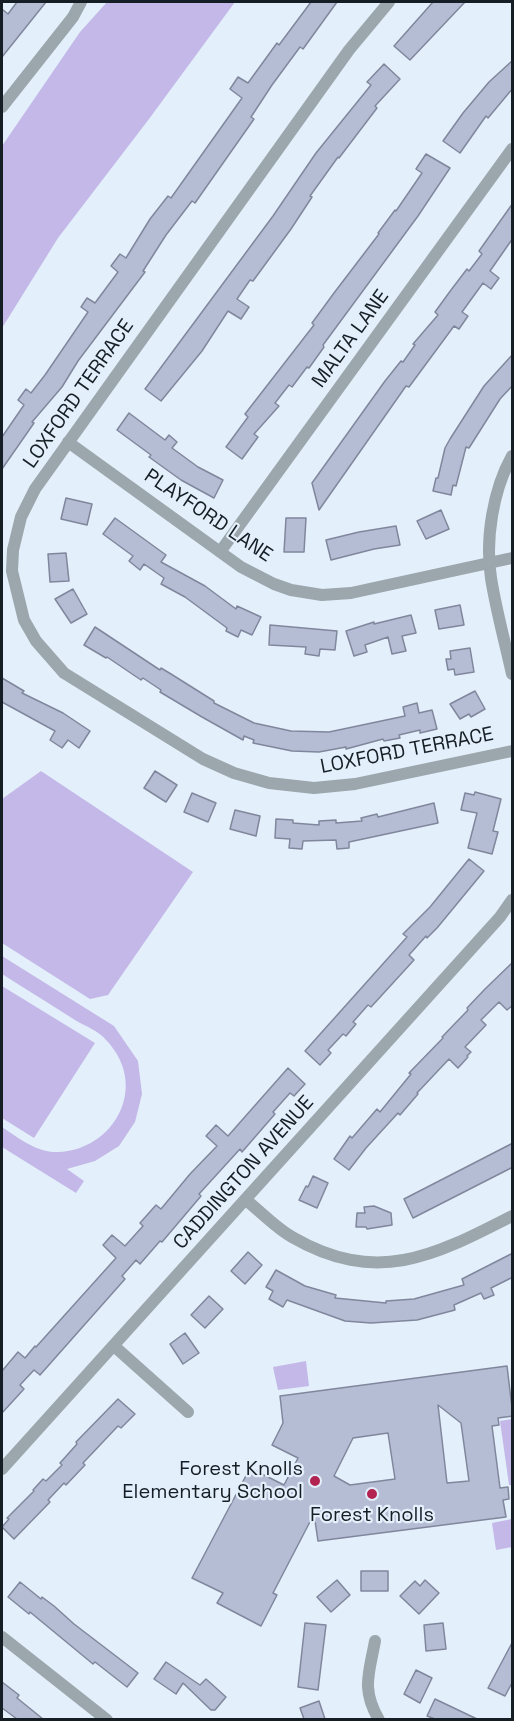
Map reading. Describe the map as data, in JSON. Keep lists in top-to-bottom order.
{
  "streets": {
    "street": [
      "MALTA LANE",
      "LOXFORD TERRACE",
      "PLAYFORD LANE",
      "CADDINGTON AVENUE"
    ]
  },
  "crossings": [
    ["MALTA LANE", "PLAYFORD LANE"],
    ["LOXFORD TERRACE", "PLAYFORD LANE"]
  ],
  "places": ["Forest Knolls Elementary School", "Forest Knolls"]
}
